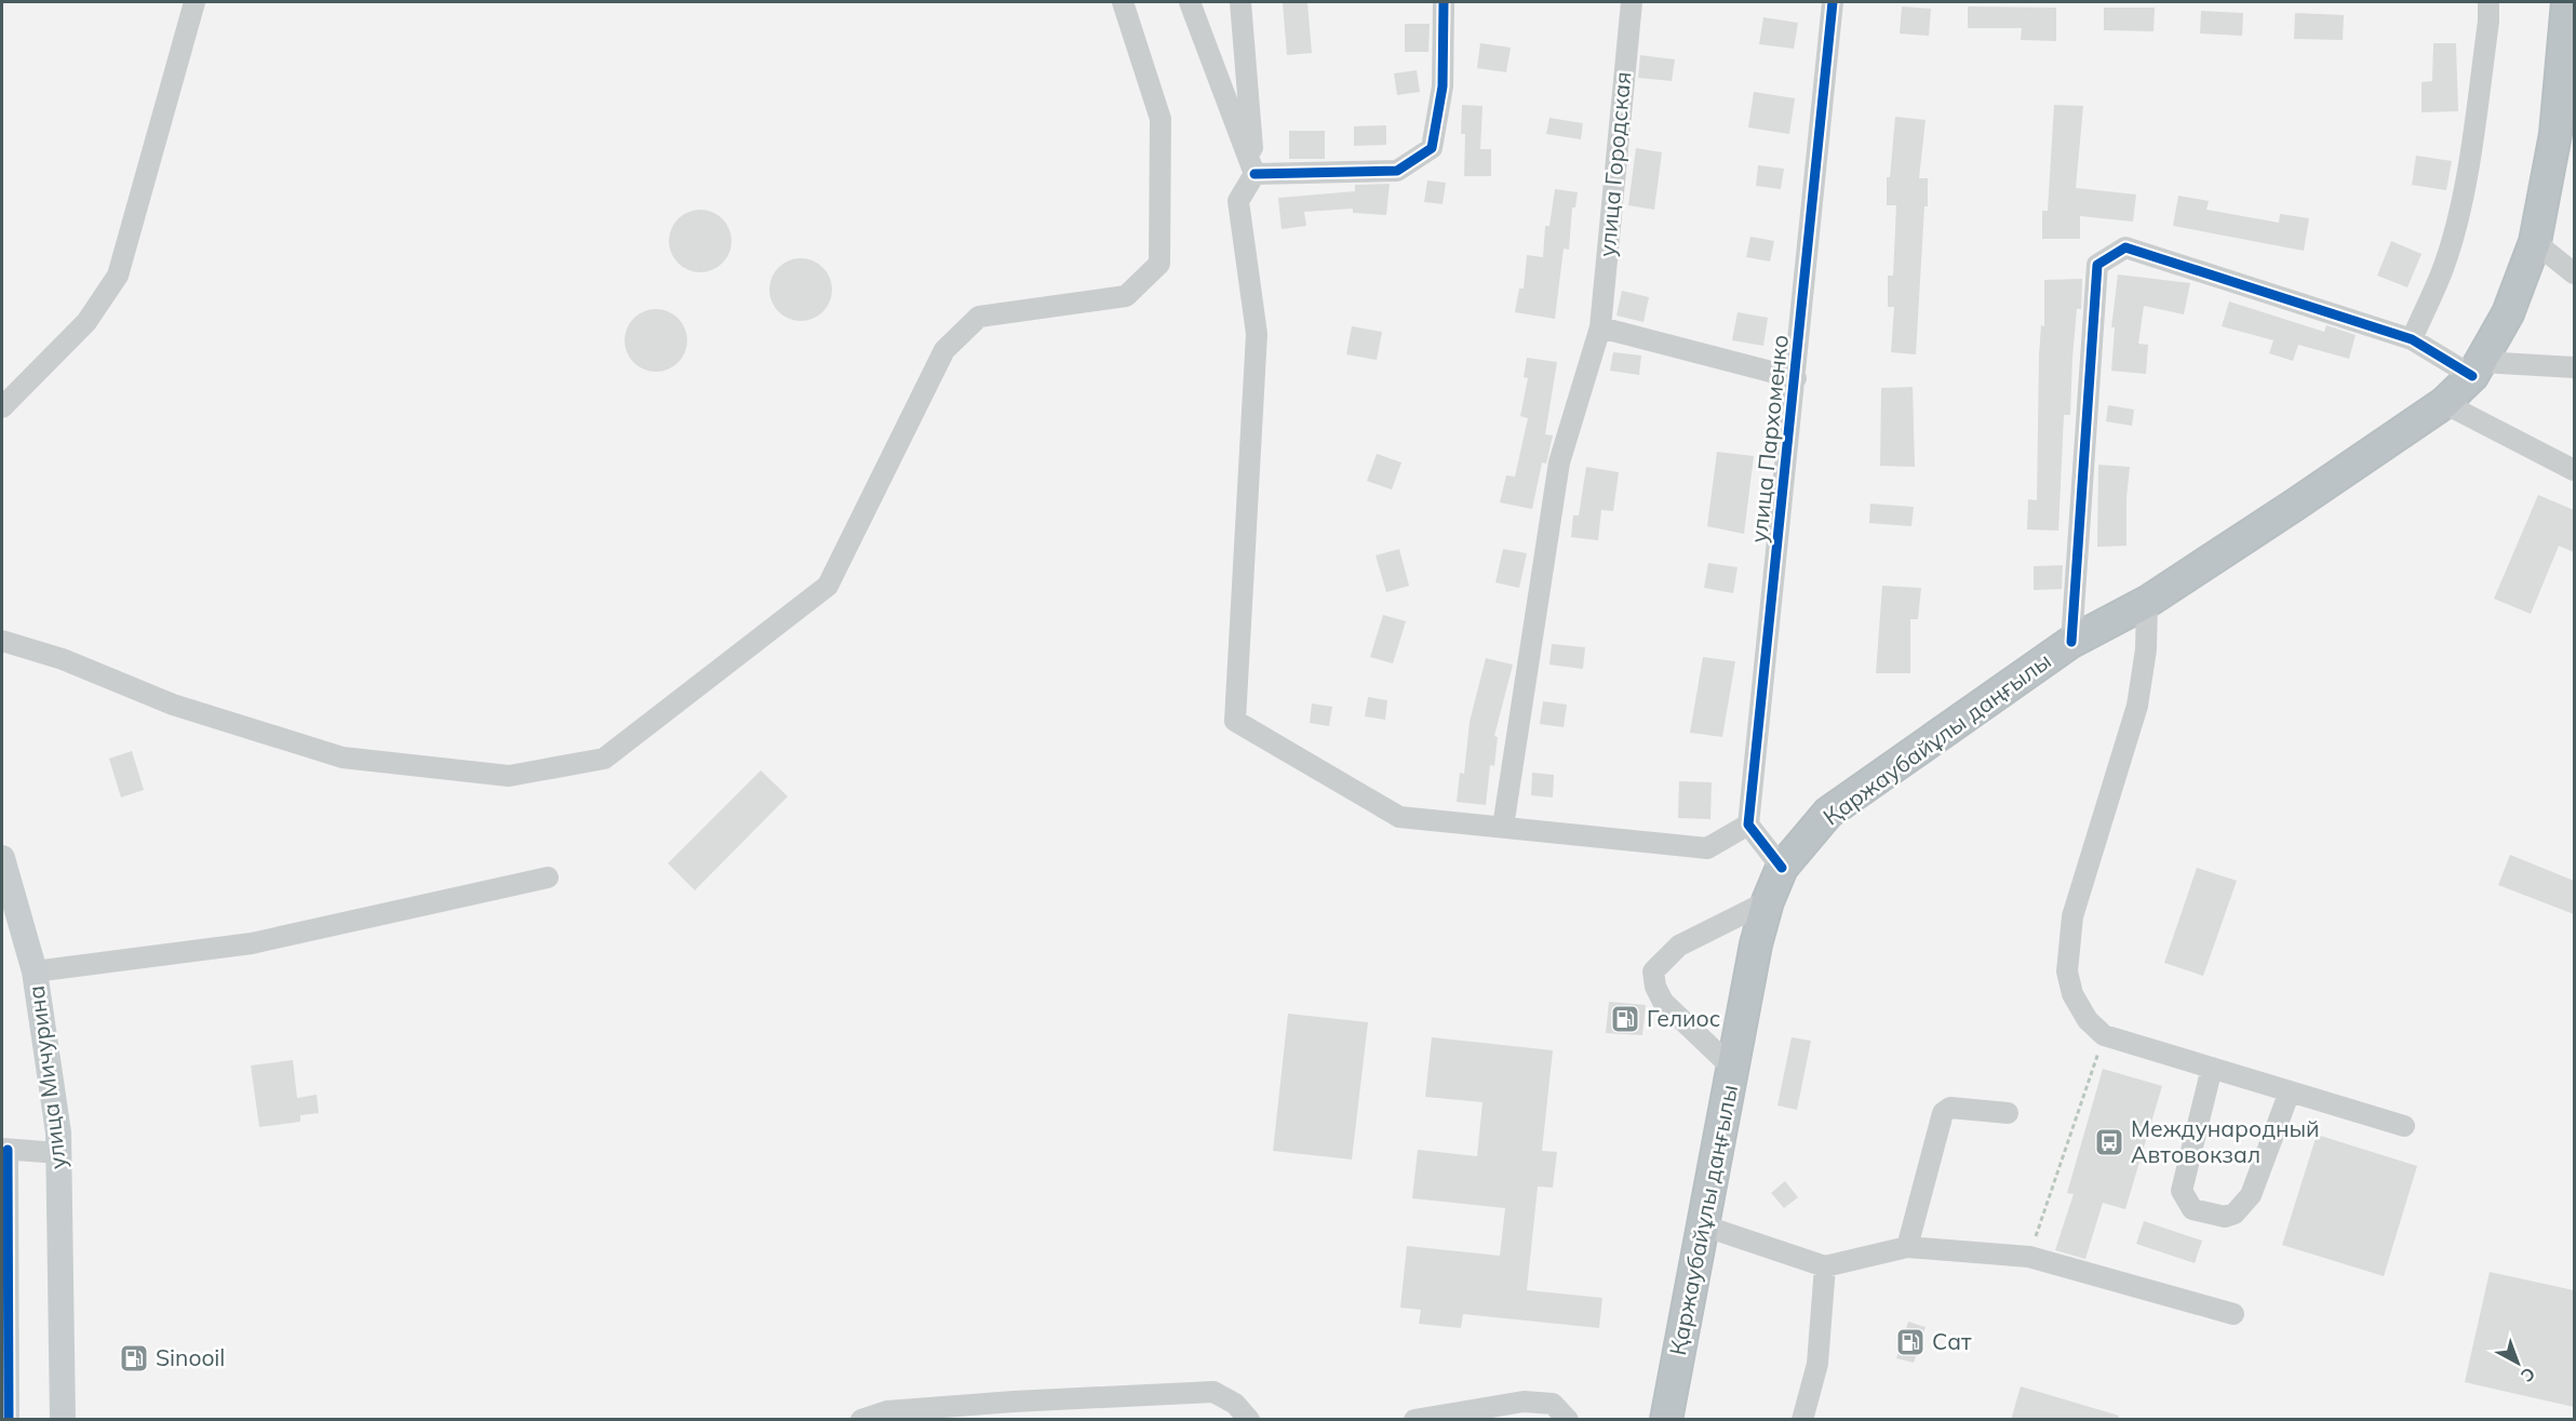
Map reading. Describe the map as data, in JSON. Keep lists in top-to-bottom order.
{
  "streets": {
    "highway": ["Қаржаубайұлы даңғылы"],
    "main road": ["улица Мичурина"],
    "street": ["улица Городская", "улица Пархоменко"]
  },
  "places": {
    "fuel station": ["Гелиос", "Сат", "Sinooil"],
    "bus stop": ["Международный Автовокзал"]
  },
  "north": "bottom right"
}
